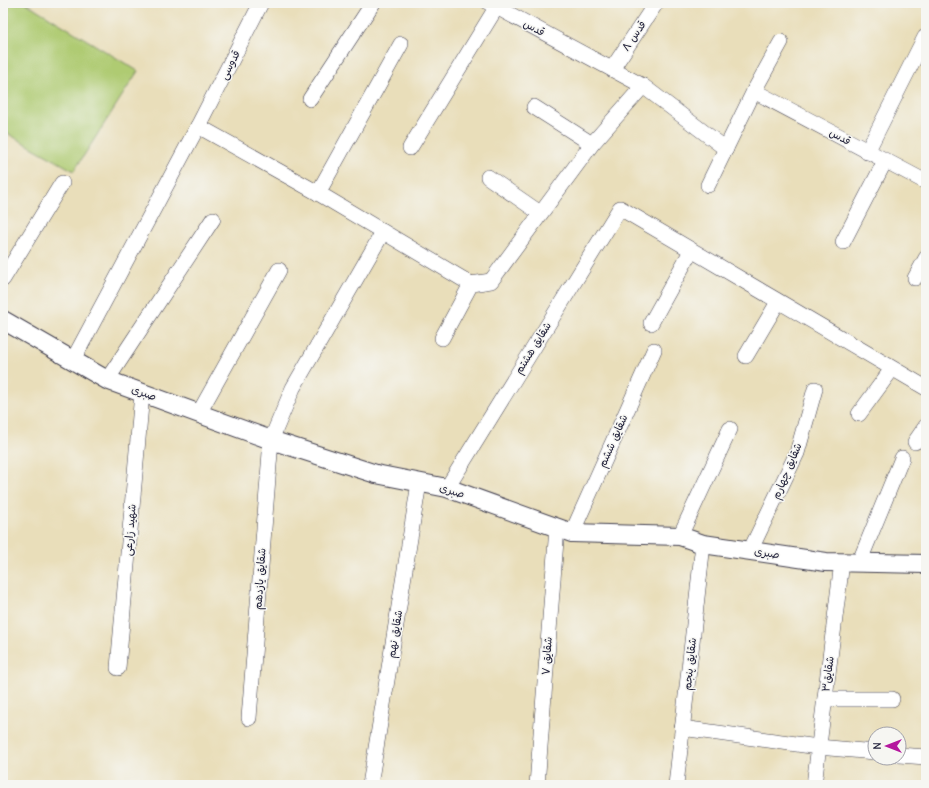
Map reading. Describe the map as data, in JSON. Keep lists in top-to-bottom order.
{
  "streets": {
    "street": [
      "قدس",
      "قدس ۸",
      "قدوسی",
      "شقایق هشتم",
      "صبری",
      "شقایق ششم",
      "شقایق چهارم",
      "شهید زارعی",
      "شقایق یازدهم",
      "شقایق نهم",
      "شقایق ۷",
      "شقایق پنجم",
      "شقایق۳"
    ]
  },
  "crossings": [
    ["قدس", "قدس ۸"],
    ["قدوسی", "صبری"],
    ["شقایق هشتم", "صبری"],
    ["صبری", "شقایق ششم"],
    ["صبری", "شقایق چهارم"],
    ["صبری", "شهید زارعی"],
    ["صبری", "شقایق یازدهم"],
    ["صبری", "شقایق نهم"],
    ["صبری", "شقایق ۷"],
    ["صبری", "شقایق پنجم"],
    ["صبری", "شقایق۳"],
    ["شقایق ششم", "شقایق ۷"]
  ],
  "north": "left"
}
